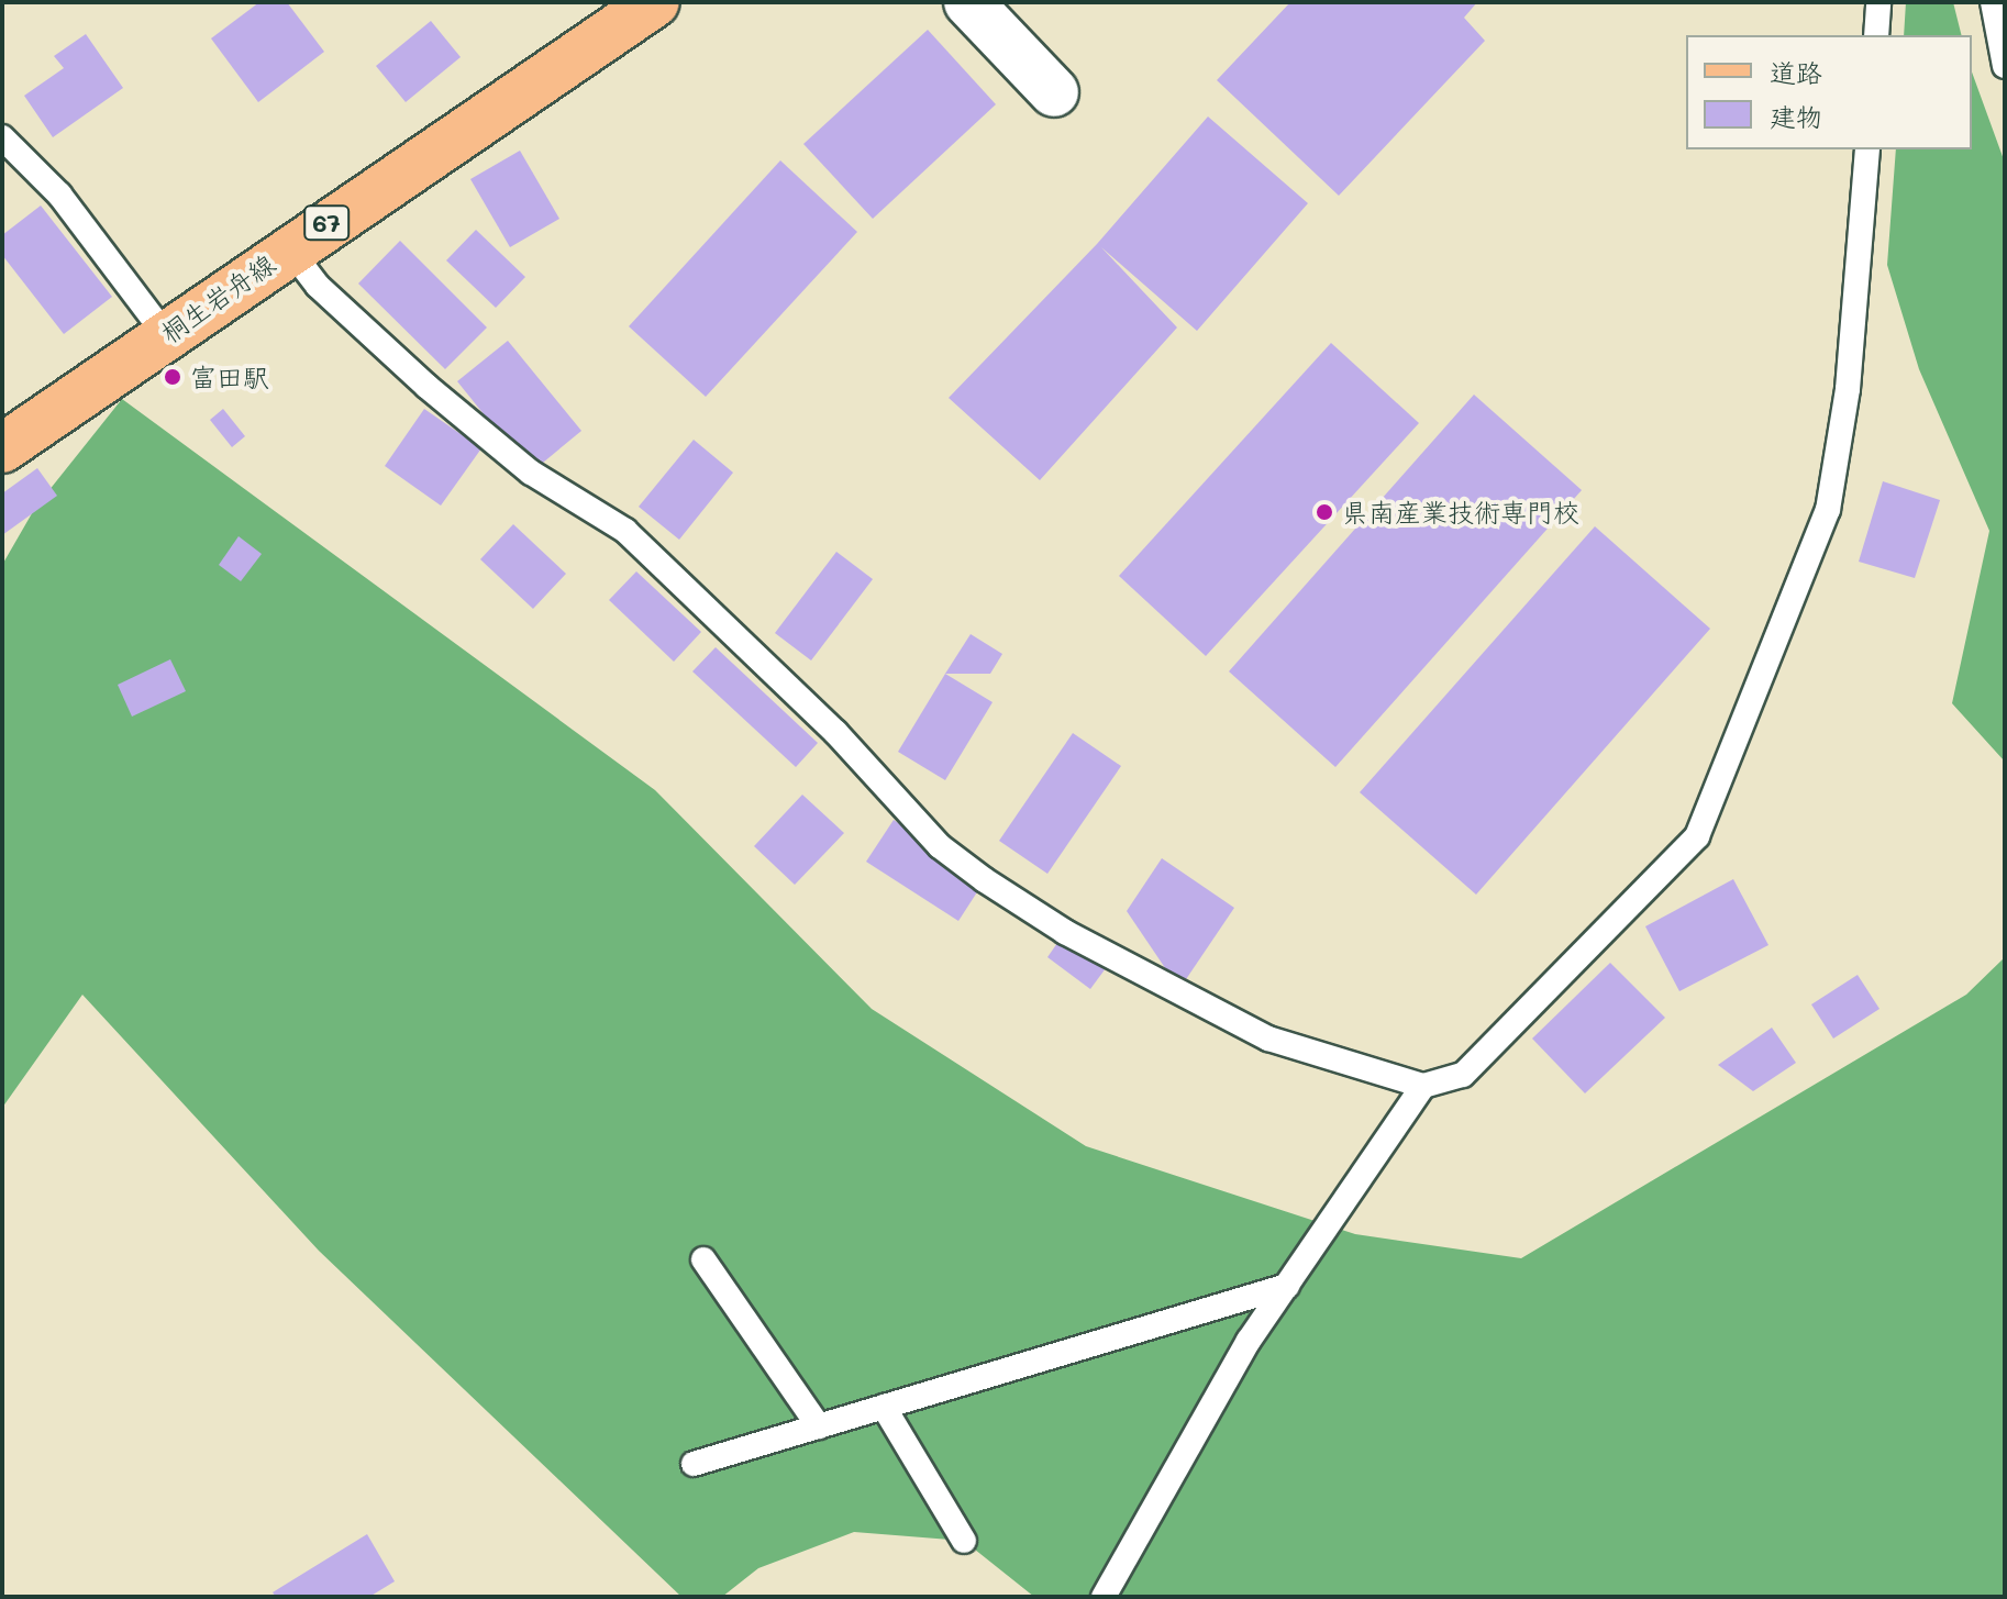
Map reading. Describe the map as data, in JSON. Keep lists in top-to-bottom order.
{
  "streets": {
    "main road": ["67", "桐生岩舟線"]
  },
  "places": ["富田駅", "県南産業技術専門校"],
  "legend": ["道路", "建物"]
}
